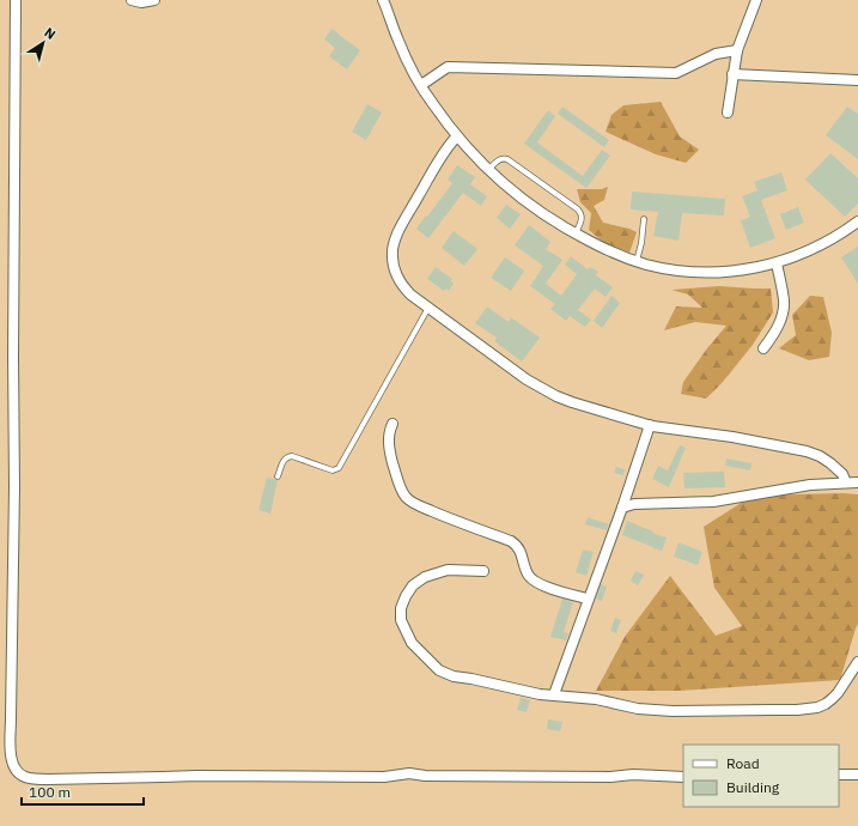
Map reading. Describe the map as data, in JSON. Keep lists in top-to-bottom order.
{
  "legend": ["Road", "Building"],
  "scale_bar": "100 m",
  "north": "top right"
}
